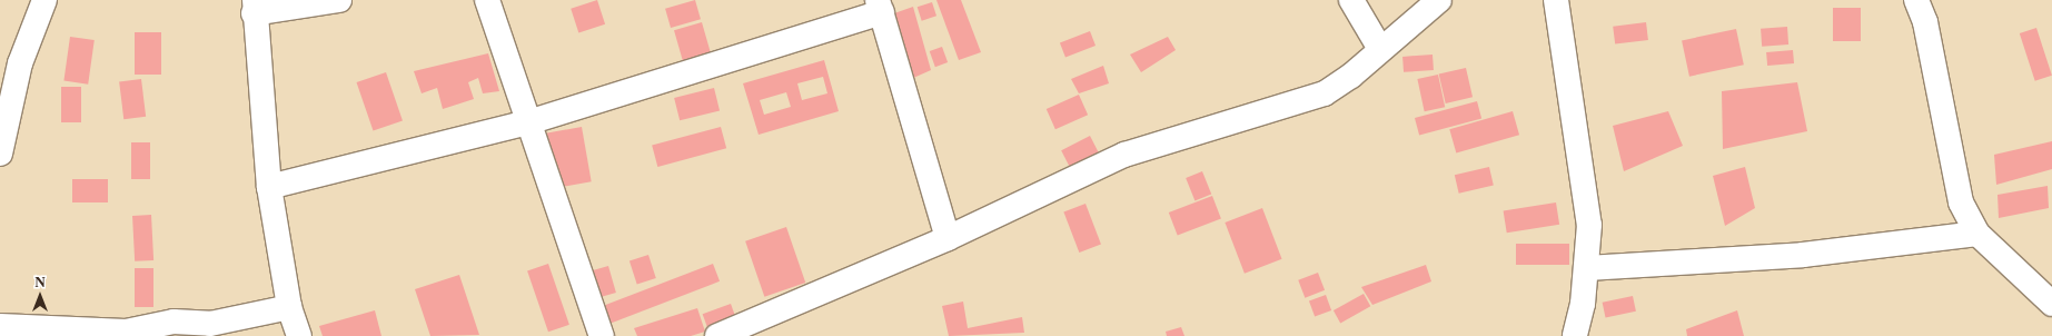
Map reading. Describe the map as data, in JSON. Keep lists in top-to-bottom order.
{
  "north": "top"
}
